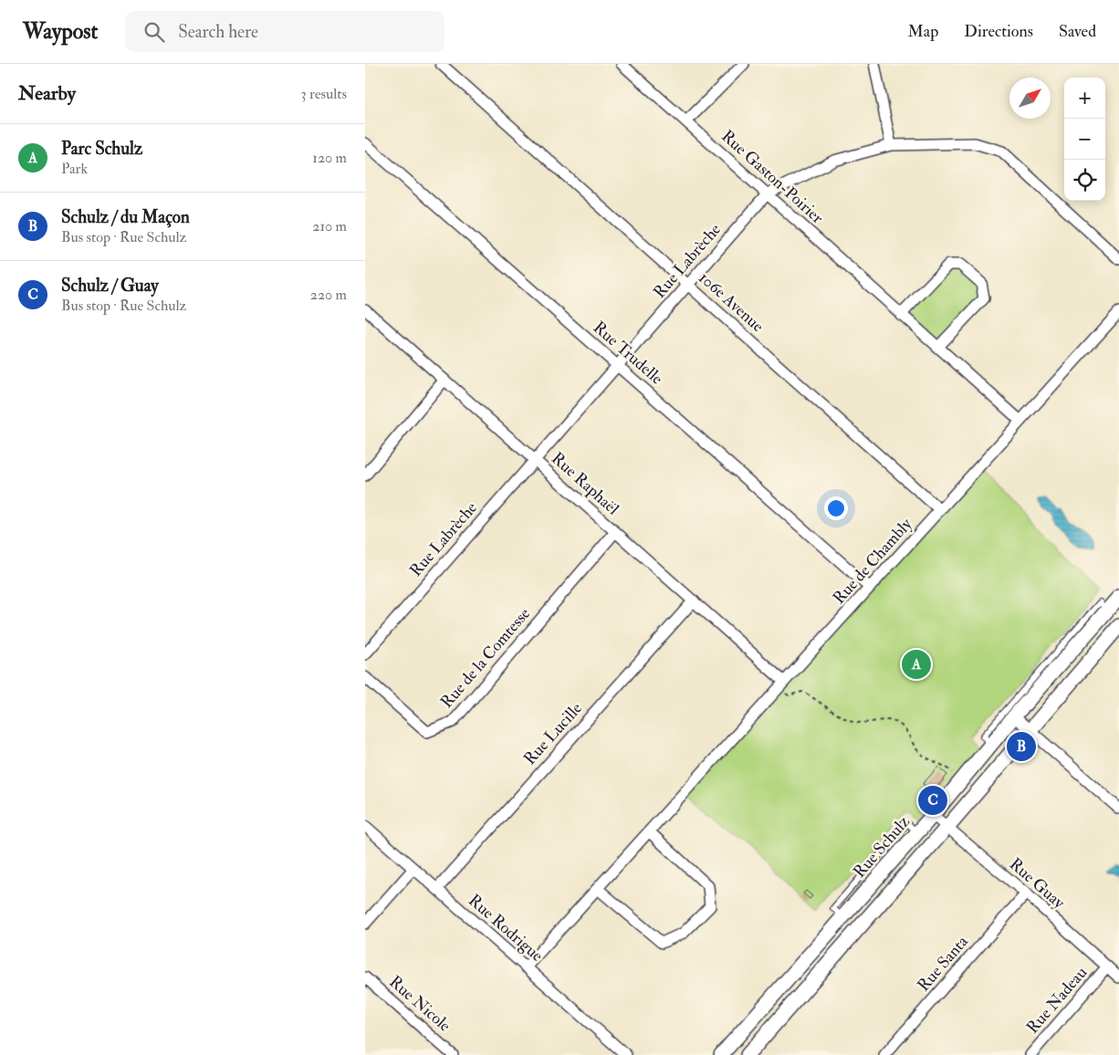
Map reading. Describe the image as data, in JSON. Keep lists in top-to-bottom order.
{
  "streets": {
    "street": [
      "Rue Gaston-Poirier",
      "Rue Labrèche",
      "106e Avenue",
      "Rue Trudelle",
      "Rue Raphaël",
      "Rue de Chambly",
      "Rue de la Comtesse",
      "Rue Lucille",
      "Rue Schulz",
      "Rue Guay",
      "Rue Rodrigue",
      "Rue Santa",
      "Rue Nadeau",
      "Rue Nicole"
    ]
  },
  "crossings": [
    ["Rue Gaston-Poirier", "Rue Labrèche"],
    ["Rue Gaston-Poirier", "Rue de Chambly"],
    ["Rue Labrèche", "106e Avenue"],
    ["Rue Labrèche", "Rue Trudelle"],
    ["Rue Labrèche", "Rue Raphaël"],
    ["106e Avenue", "Rue de Chambly"],
    ["Rue Trudelle", "Rue de Chambly"],
    ["Rue Raphaël", "Rue de Chambly"],
    ["Rue Raphaël", "Rue de la Comtesse"],
    ["Rue Raphaël", "Rue Lucille"],
    ["Rue de Chambly", "Rue Rodrigue"],
    ["Rue Lucille", "Rue Rodrigue"],
    ["Rue Schulz", "Rue Guay"],
    ["Rue Guay", "Rue Santa"],
    ["Rue Guay", "Rue Nadeau"]
  ],
  "north": "top right",
  "page": {
    "header": "Waypost",
    "search": "Search here",
    "nav": ["Map", "Directions", "Saved"],
    "heading": ["Nearby", "3 results"],
    "map_buttons": ["+", "−"],
    "list": [
      {
        "mark": "A",
        "name": "Parc Schulz",
        "note": "Park",
        "value": "120 m"
      },
      {
        "mark": "B",
        "name": "Schulz / du Maçon",
        "note": "Bus stop · Rue Schulz",
        "value": "210 m"
      },
      {
        "mark": "C",
        "name": "Schulz / Guay",
        "note": "Bus stop · Rue Schulz",
        "value": "220 m"
      }
    ],
    "pins": ["A", "B", "C"]
  }
}
